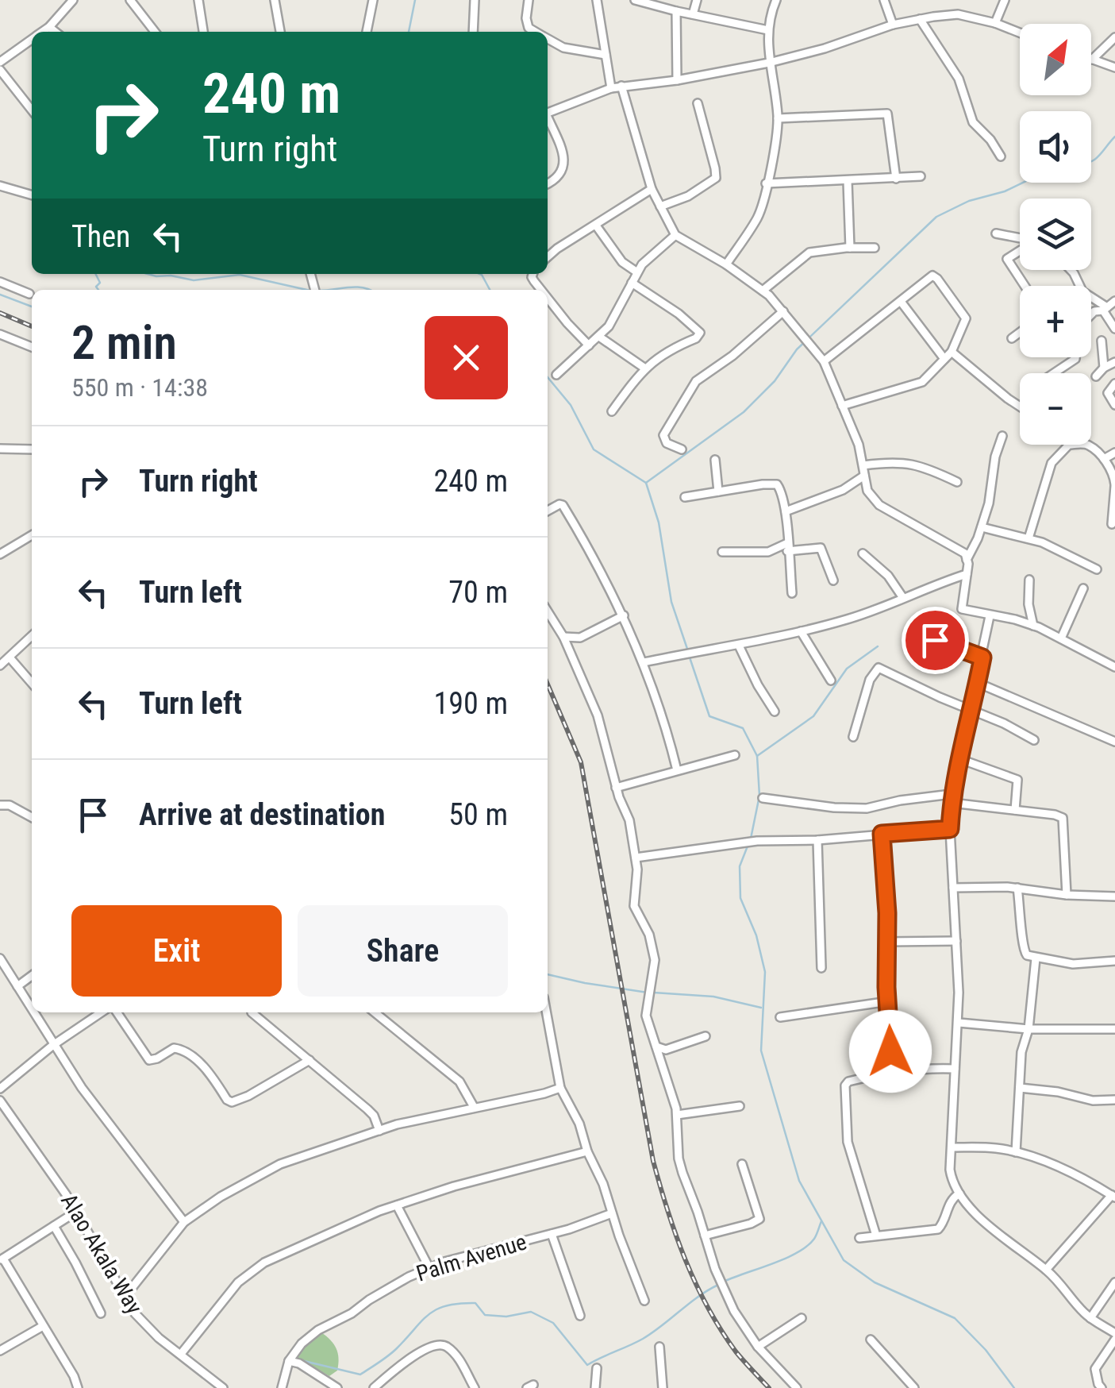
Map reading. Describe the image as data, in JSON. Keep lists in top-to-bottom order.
{
  "streets": {
    "street": ["Alao Akala Way", "Palm Avenue"]
  },
  "north": "top right",
  "page": {
    "map_buttons": ["+", "−"],
    "turn": ["240 m", "Turn right"],
    "then": "Then",
    "heading": ["2 min", "550 m · 14:38"],
    "list": [
      {
        "name": "Turn right",
        "value": "240 m"
      },
      {
        "name": "Turn left",
        "value": "70 m"
      },
      {
        "name": "Turn left",
        "value": "190 m"
      },
      {
        "name": "Arrive at destination",
        "value": "50 m"
      }
    ],
    "buttons": ["Exit", "Share"]
  }
}
